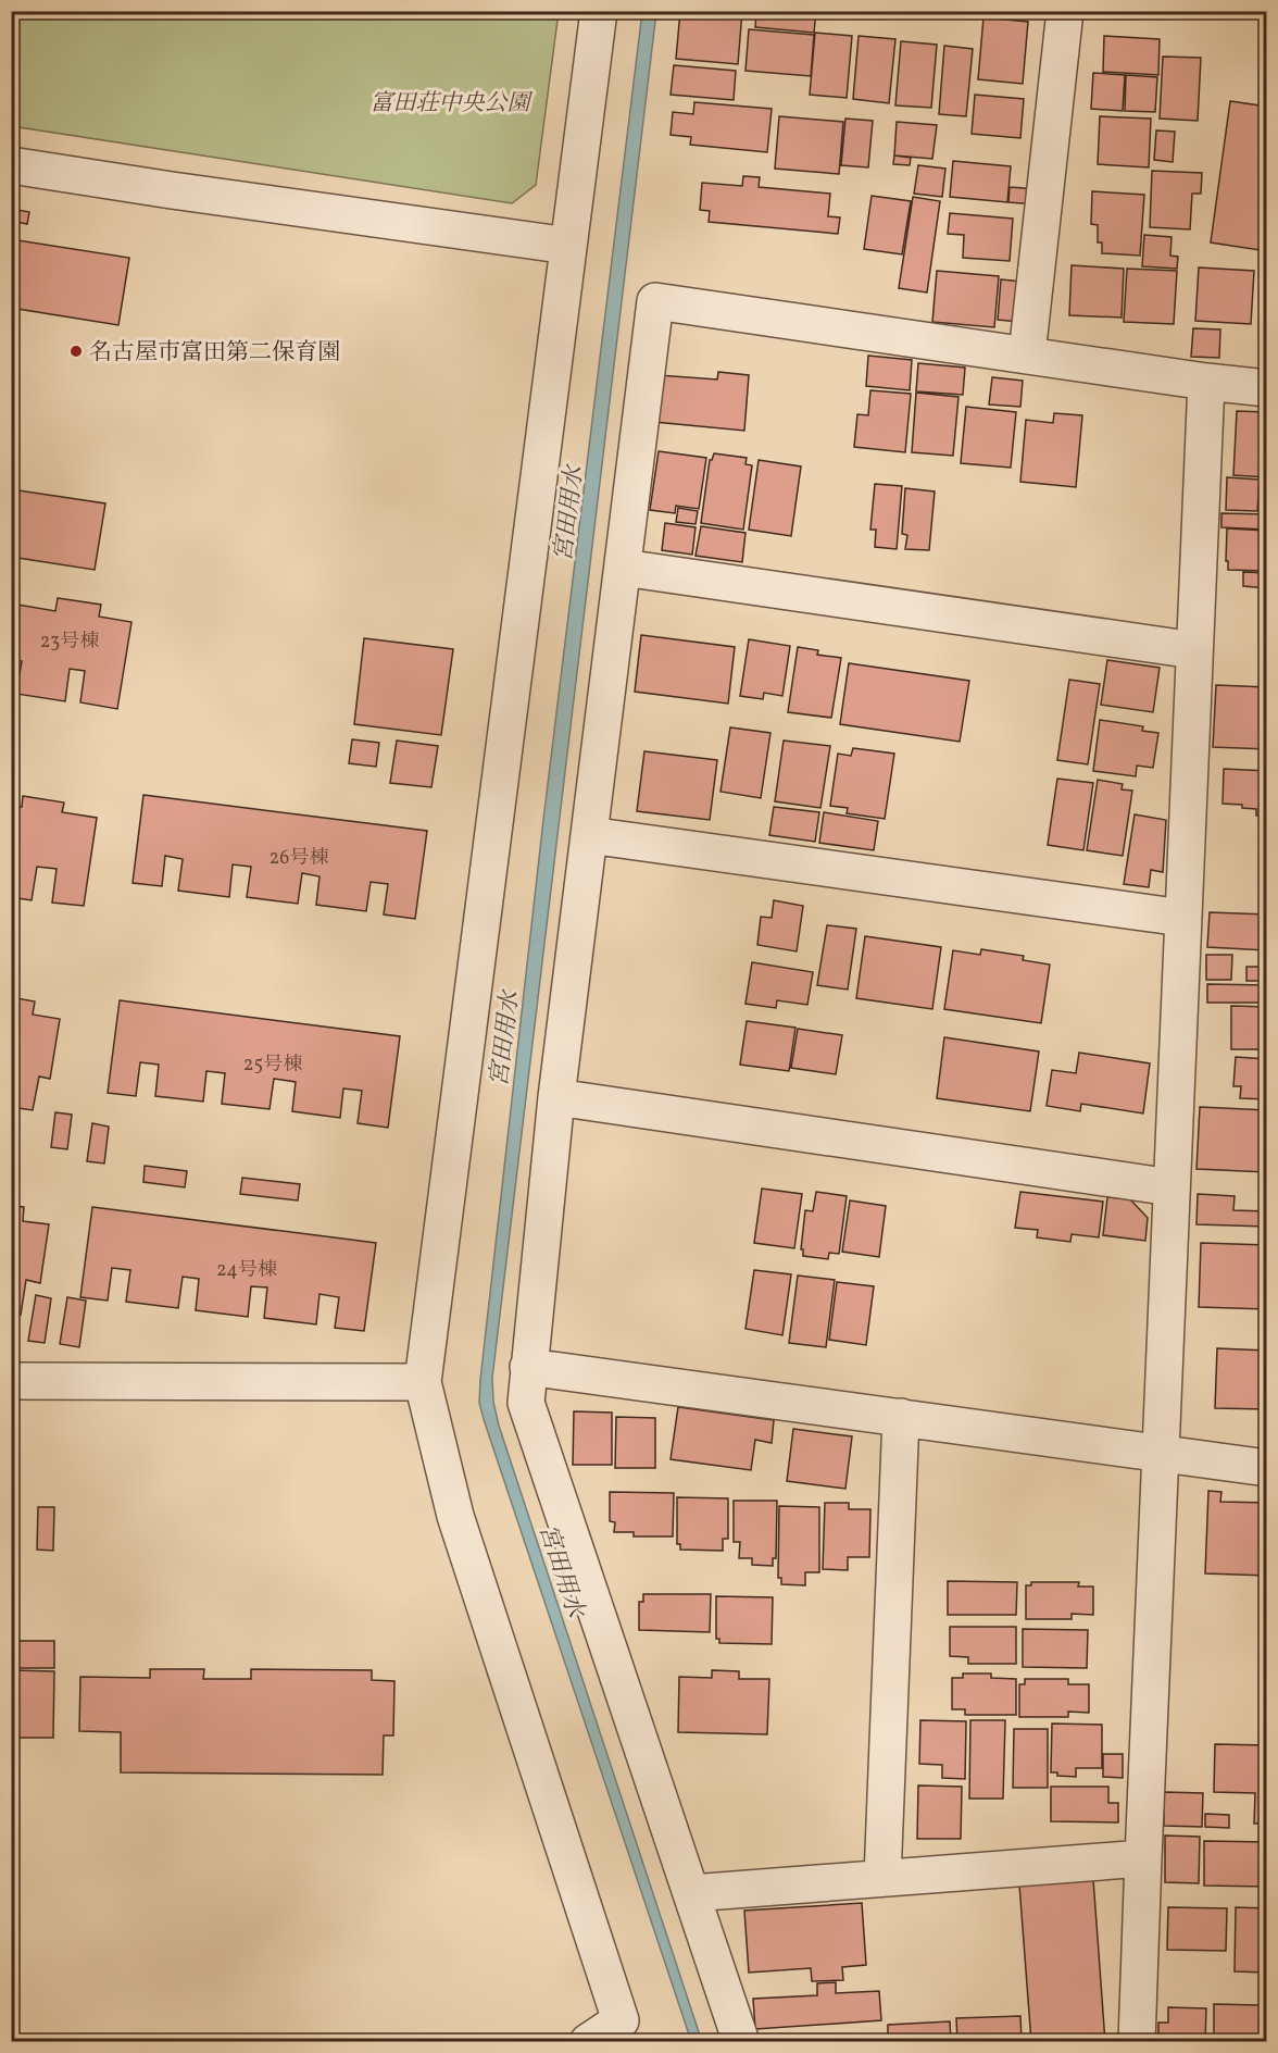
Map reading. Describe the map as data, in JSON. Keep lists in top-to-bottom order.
{
  "water": ["宮田用水"],
  "parks": ["富田荘中央公園"],
  "places": ["名古屋市富田第二保育園"],
  "house_numbers": [
    "23号棟",
    "26号棟",
    "25号棟",
    "24号棟"
  ]
}
